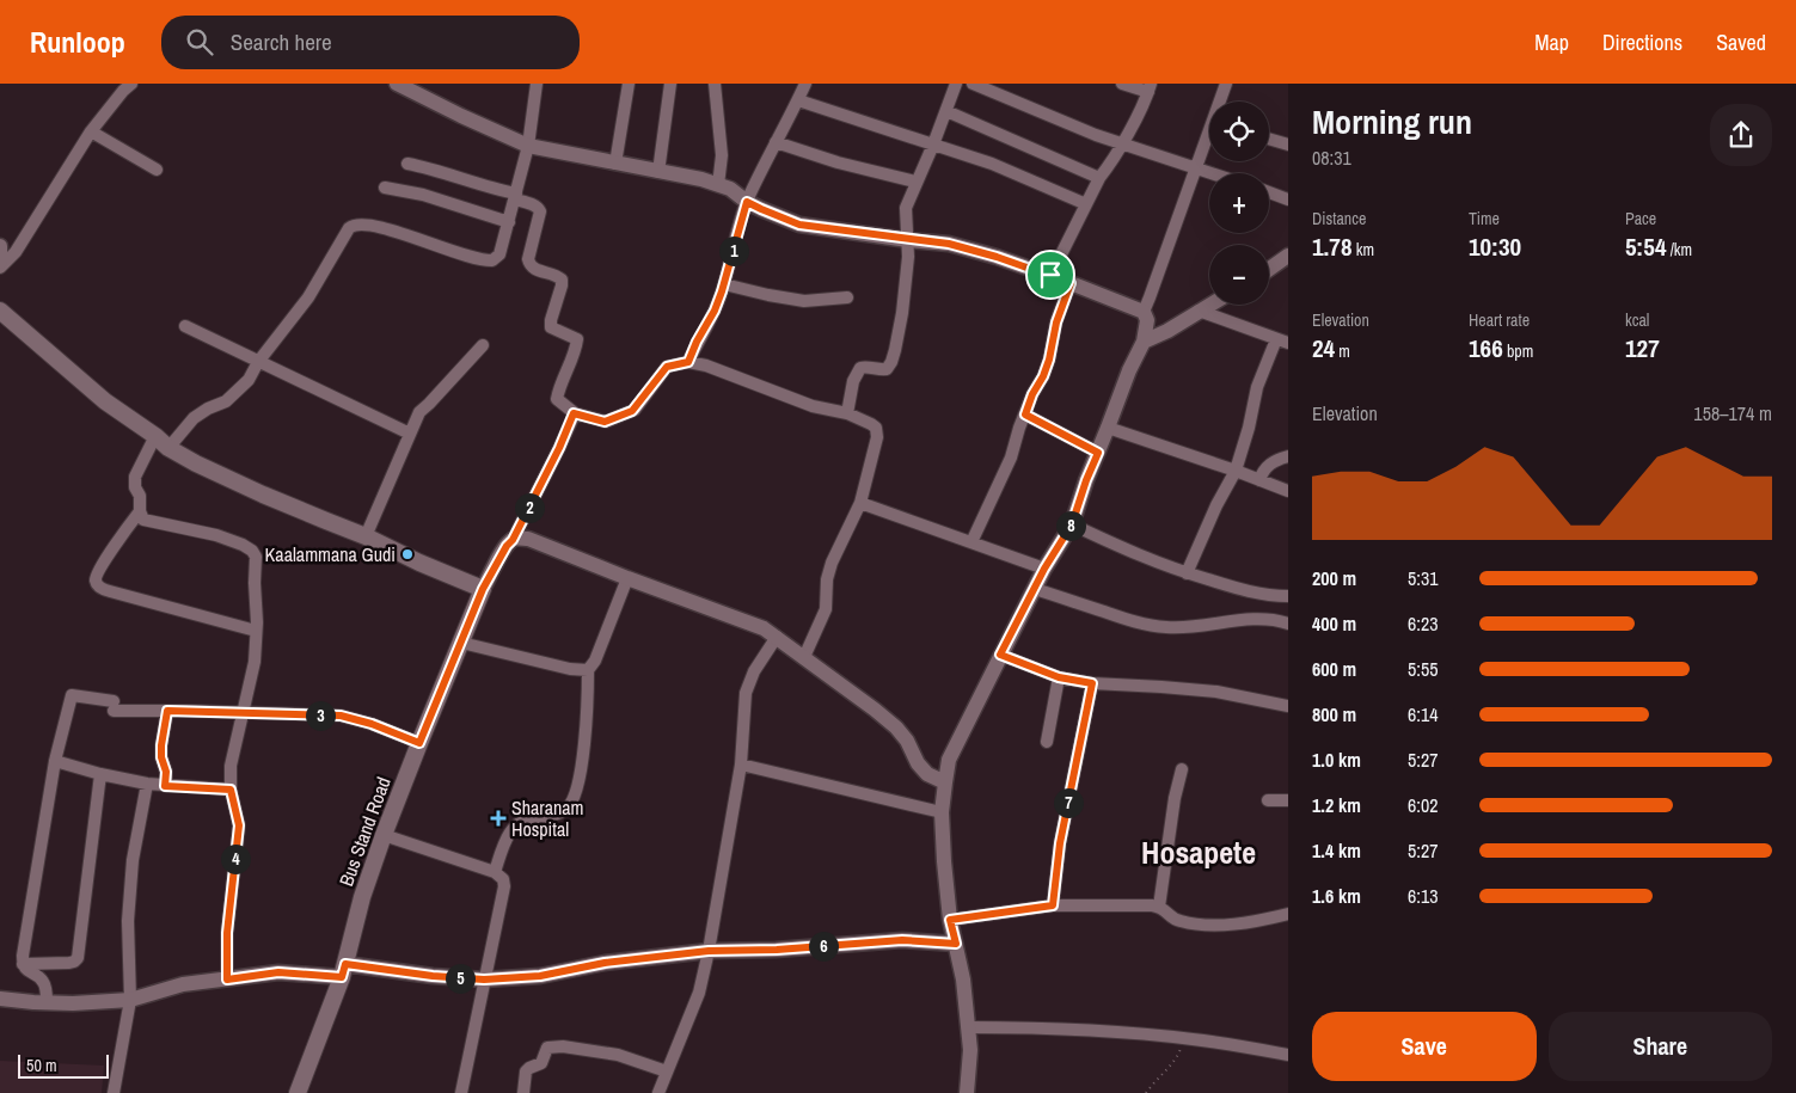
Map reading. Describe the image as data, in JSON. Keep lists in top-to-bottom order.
{
  "streets": {
    "main road": ["Bus Stand Road"]
  },
  "districts": ["Hosapete"],
  "places": {
    "other": ["Kaalammana Gudi"],
    "health": ["Sharanam Hospital"]
  },
  "scale_bar": "50 m",
  "page": {
    "header": "Runloop",
    "search": "Search here",
    "nav": ["Map", "Directions", "Saved"],
    "heading": ["Morning run", "08:31"],
    "map_buttons": ["+", "−"],
    "stats": [
      ["Distance", "1.78 km"],
      ["Time", "10:30"],
      ["Pace", "5:54 /km"],
      ["Elevation", "24 m"],
      ["Heart rate", "166 bpm"],
      ["kcal", "127"]
    ],
    "pins": [
      "1",
      "2",
      "8",
      "3",
      "7",
      "4",
      "6",
      "5"
    ],
    "chart": ["Elevation", "158–174 m"],
    "list": [
      {
        "name": "200 m",
        "note": "5:31"
      },
      {
        "name": "400 m",
        "note": "6:23"
      },
      {
        "name": "600 m",
        "note": "5:55"
      },
      {
        "name": "800 m",
        "note": "6:14"
      },
      {
        "name": "1.0 km",
        "note": "5:27"
      },
      {
        "name": "1.2 km",
        "note": "6:02"
      },
      {
        "name": "1.4 km",
        "note": "5:27"
      },
      {
        "name": "1.6 km",
        "note": "6:13"
      }
    ],
    "buttons": ["Save", "Share"],
    "scale": "50 m"
  }
}
